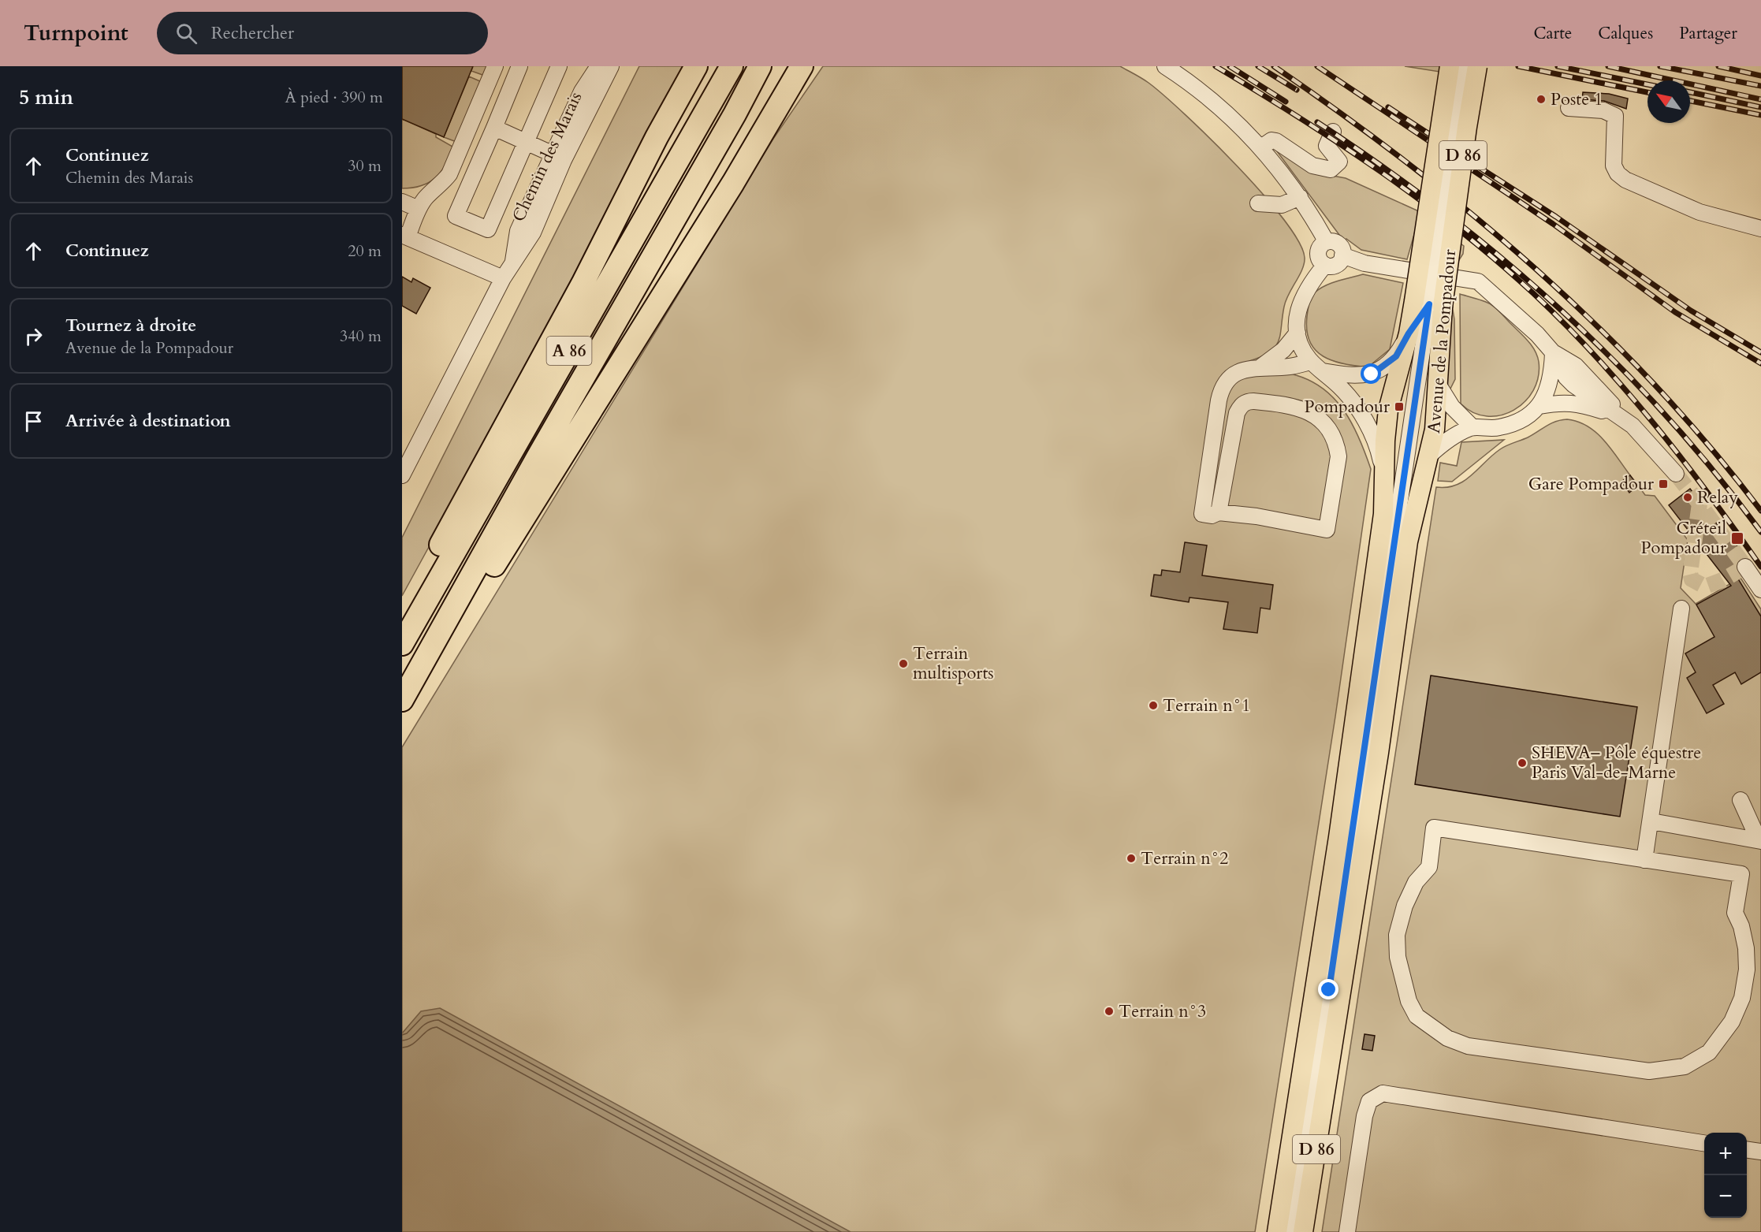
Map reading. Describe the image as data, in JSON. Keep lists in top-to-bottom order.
{
  "streets": {
    "highway": ["A 86"],
    "main road": ["D 86", "Avenue de la Pompadour"],
    "street": ["Chemin des Marais"]
  },
  "places": {
    "other": [
      "Poste 1",
      "Relay",
      "Terrain multisports",
      "Terrain n°1",
      "SHEVA– Pôle équestre Paris Val-de-Marne",
      "Terrain n°2",
      "Terrain n°3"
    ],
    "transit": ["Pompadour", "Gare Pompadour", "Créteil Pompadour"]
  },
  "north": "top left",
  "page": {
    "header": "Turnpoint",
    "search": "Rechercher",
    "nav": ["Carte", "Calques", "Partager"],
    "heading": ["5 min", "À pied · 390 m"],
    "list": [
      ["Continuez", "Chemin des Marais", "30 m"],
      ["Continuez", "20 m"],
      ["Tournez à droite", "Avenue de la Pompadour", "340 m"],
      "Arrivée à destination"
    ],
    "map_buttons": ["+", "−"]
  }
}
